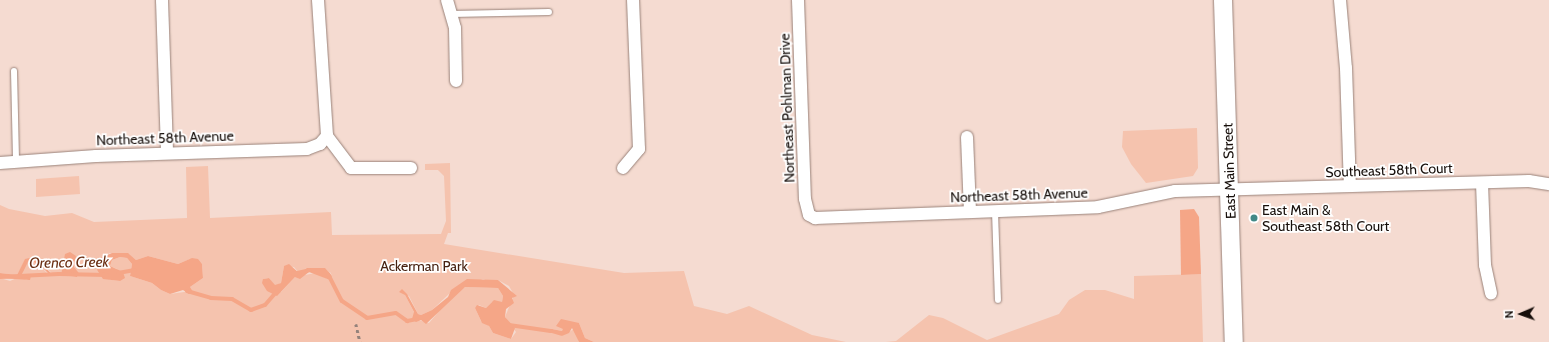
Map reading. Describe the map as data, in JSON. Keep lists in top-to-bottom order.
{
  "streets": {
    "main road": ["East Main Street"],
    "street": ["Northeast Pohlman Drive", "Northeast 58th Avenue", "Southeast 58th Court"]
  },
  "crossings": [
    ["Northeast Pohlman Drive", "Northeast 58th Avenue"],
    ["Northeast 58th Avenue", "Southeast 58th Court"],
    ["Northeast 58th Avenue", "East Main Street"],
    ["Southeast 58th Court", "East Main Street"]
  ],
  "water": ["Orenco Creek"],
  "parks": ["Ackerman Park"],
  "places": ["East Main & Southeast 58th Court"],
  "north": "left"
}
